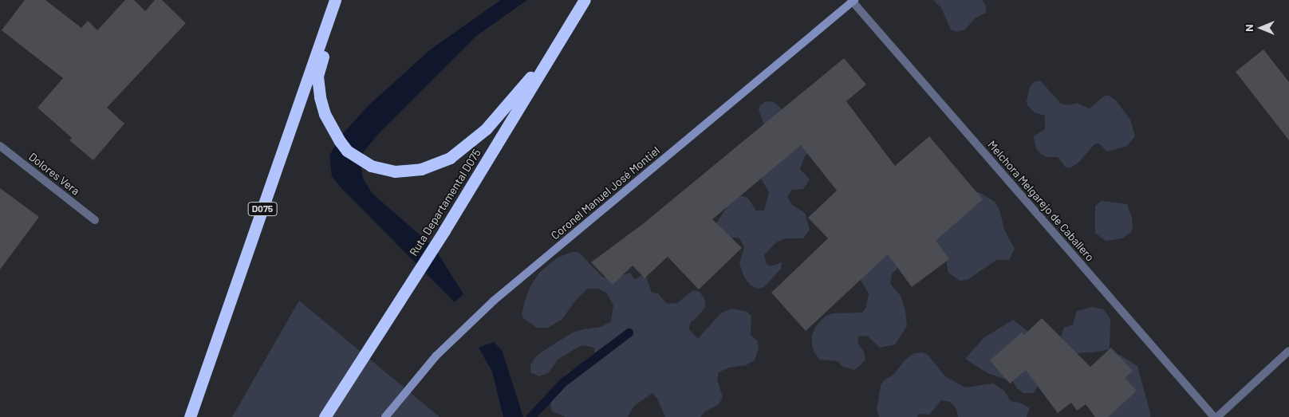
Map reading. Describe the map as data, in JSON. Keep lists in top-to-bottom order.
{
  "streets": {
    "highway": ["Ruta Departamental D075", "D075"],
    "street": ["Dolores Vera", "Coronel Manuel José Montiel", "Melchora Melgarejo de Caballero"]
  },
  "crossings": [
    ["Coronel Manuel José Montiel", "Melchora Melgarejo de Caballero"]
  ],
  "north": "left"
}
